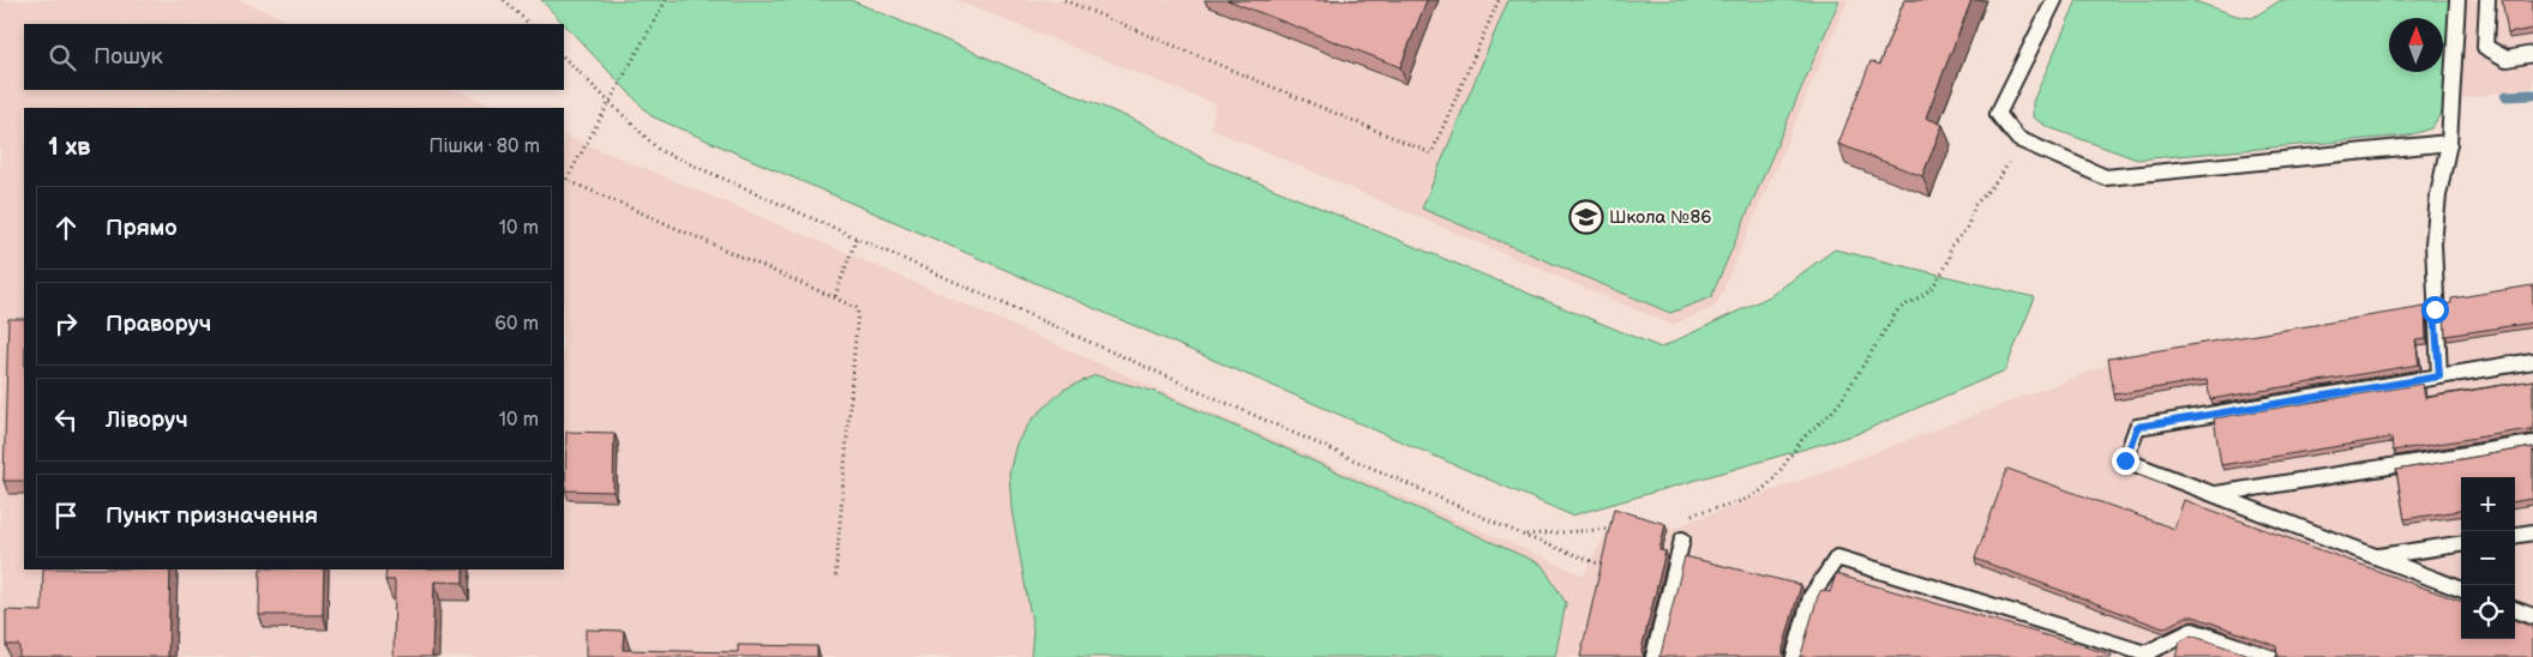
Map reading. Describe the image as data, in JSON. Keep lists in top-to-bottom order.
{
  "places": {
    "school or university": ["Школа №86"]
  },
  "north": "top",
  "page": {
    "search": "Пошук",
    "heading": ["1 хв", "Пішки · 80 m"],
    "list": [
      ["Прямо", "10 m"],
      ["Праворуч", "60 m"],
      ["Ліворуч", "10 m"],
      "Пункт призначення"
    ],
    "map_buttons": ["+", "−"]
  }
}
